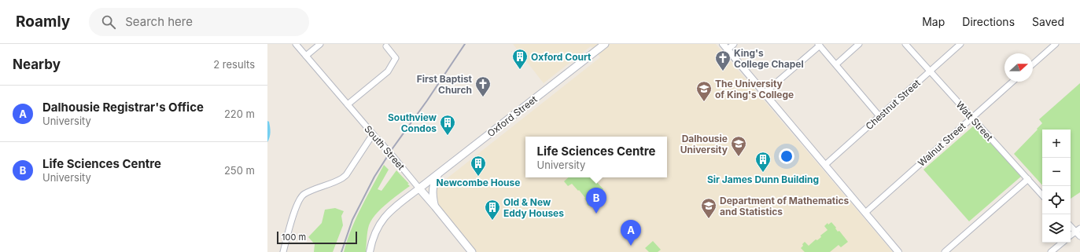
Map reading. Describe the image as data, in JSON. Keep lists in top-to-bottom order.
{
  "streets": {
    "main road": ["Oxford Street", "South Street"],
    "street": ["Chestnut Street", "Watt Street", "Walnut Street"]
  },
  "crossings": [
    ["Chestnut Street", "Watt Street"],
    ["Oxford Street", "South Street"],
    ["Watt Street", "Walnut Street"]
  ],
  "places": {
    "building": [
      "Oxford Court",
      "Southview Condos",
      "Sir James Dunn Building",
      "Newcombe House",
      "Old & New Eddy Houses"
    ],
    "church": ["King's College Chapel", "First Baptist Church"],
    "school or university": ["The University of King's College", "Dalhousie University", "Department of Mathematics and Statistics"]
  },
  "scale_bar": "100 m",
  "north": "right",
  "page": {
    "header": "Roamly",
    "search": "Search here",
    "nav": ["Map", "Directions", "Saved"],
    "heading": ["Nearby", "2 results"],
    "list": [
      {
        "mark": "A",
        "name": "Dalhousie Registrar's Office",
        "note": "University",
        "value": "220 m"
      },
      {
        "mark": "B",
        "name": "Life Sciences Centre",
        "note": "University",
        "value": "250 m"
      }
    ],
    "map_buttons": ["+", "−"],
    "popup": ["Life Sciences Centre", "University"],
    "pins": ["B", "A"],
    "scale": "100 m"
  }
}
